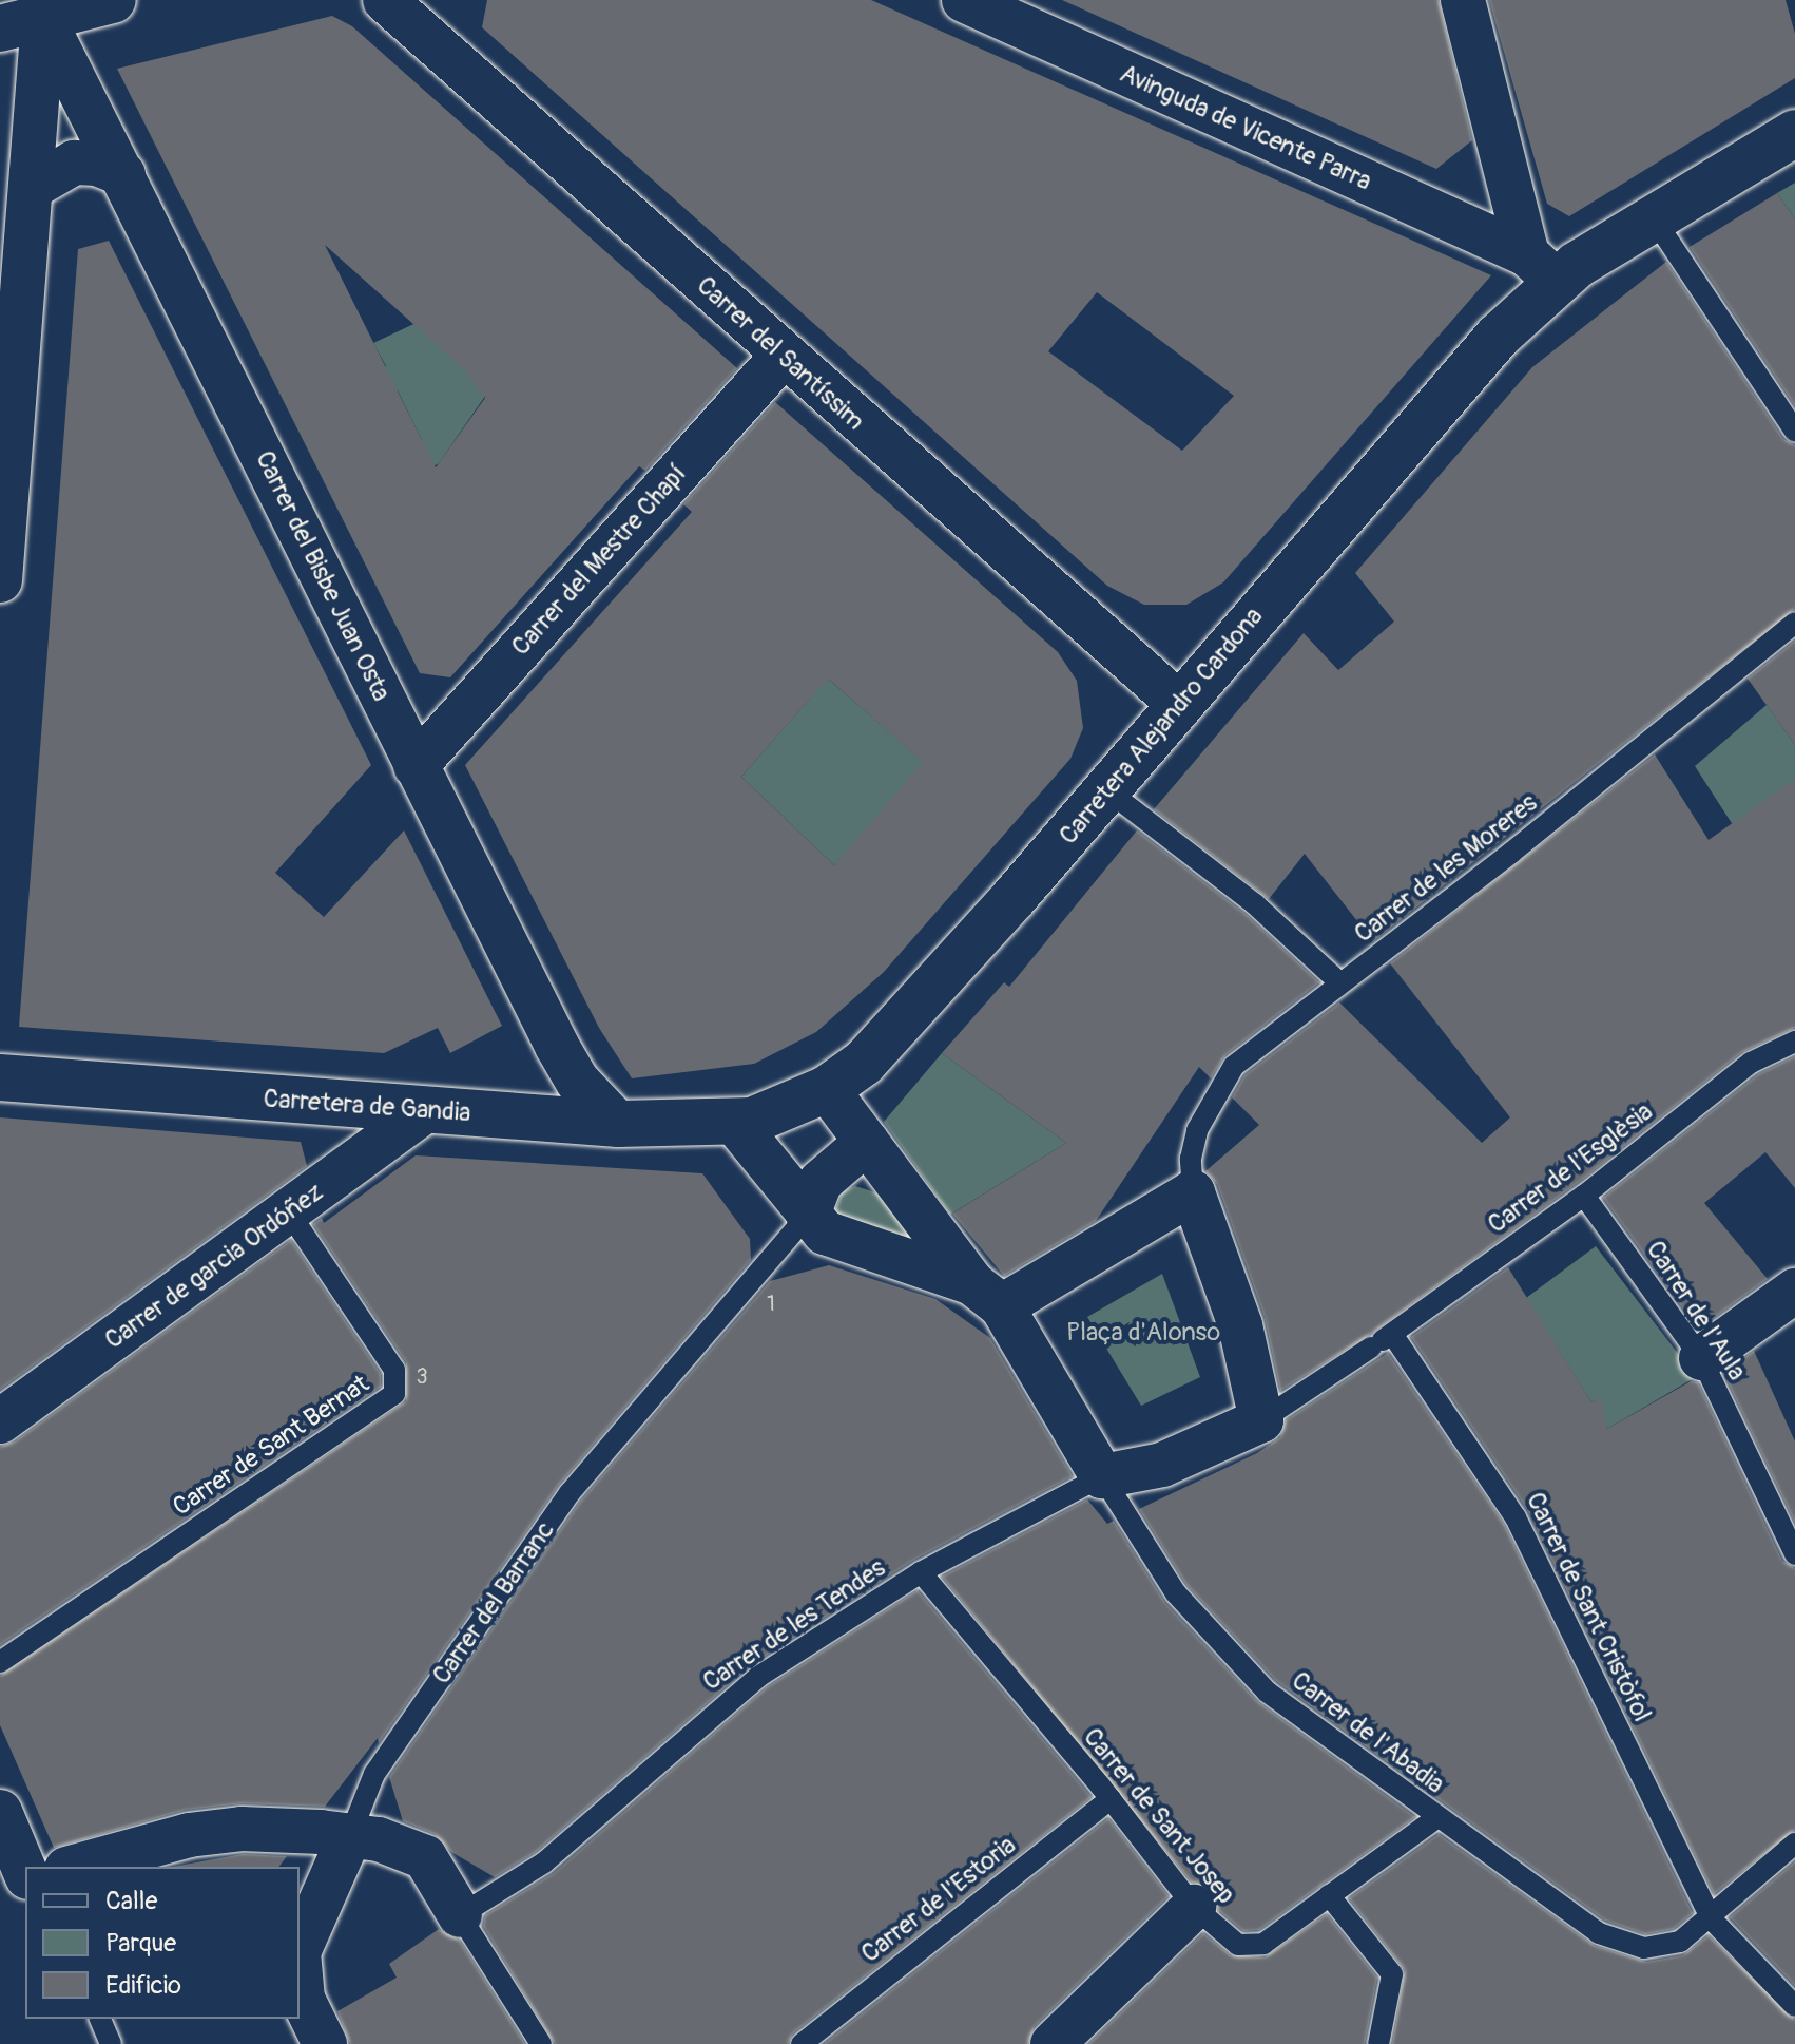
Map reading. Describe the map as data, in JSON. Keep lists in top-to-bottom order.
{
  "streets": {
    "main road": ["Carretera Alejandro Cardona", "Carretera de Gandia"],
    "street": [
      "Avinguda de Vicente Parra",
      "Carrer del Santíssim",
      "Carrer del Mestre Chapí",
      "Carrer del Bisbe Juan Osta",
      "Carrer de garcia Ordóñez",
      "Carrer del Barranc"
    ],
    "lane": [
      "Carrer de les Moreres",
      "Carrer de l'Esglèsia",
      "Carrer de l'Aula",
      "Carrer de Sant Bernat",
      "Carrer de Sant Cristòfol",
      "Carrer de les Tendes",
      "Carrer de l'Abadia",
      "Carrer de Sant Josep",
      "Carrer de l'Estoria"
    ]
  },
  "crossings": [
    ["Avinguda de Vicente Parra", "Carretera Alejandro Cardona"],
    ["Carrer del Santíssim", "Carrer del Mestre Chapí"],
    ["Carrer del Santíssim", "Carretera Alejandro Cardona"],
    ["Carrer del Mestre Chapí", "Carrer del Bisbe Juan Osta"],
    ["Carrer del Bisbe Juan Osta", "Carretera de Gandia"],
    ["Carretera Alejandro Cardona", "Carretera de Gandia"],
    ["Carretera de Gandia", "Carrer de garcia Ordóñez"],
    ["Carrer de l'Esglèsia", "Carrer de l'Aula"],
    ["Carrer de l'Esglèsia", "Carrer de Sant Cristòfol"],
    ["Carrer de garcia Ordóñez", "Carrer de Sant Bernat"],
    ["Carrer de Sant Cristòfol", "Carrer de l'Abadia"],
    ["Carrer de les Tendes", "Carrer de l'Abadia"],
    ["Carrer de les Tendes", "Carrer de Sant Josep"],
    ["Carrer de l'Abadia", "Carrer de Sant Josep"],
    ["Carrer de Sant Josep", "Carrer de l'Estoria"]
  ],
  "parks": ["Plaça d'Alonso"],
  "house_numbers": ["1", "3"],
  "legend": ["Calle", "Parque", "Edificio"]
}
